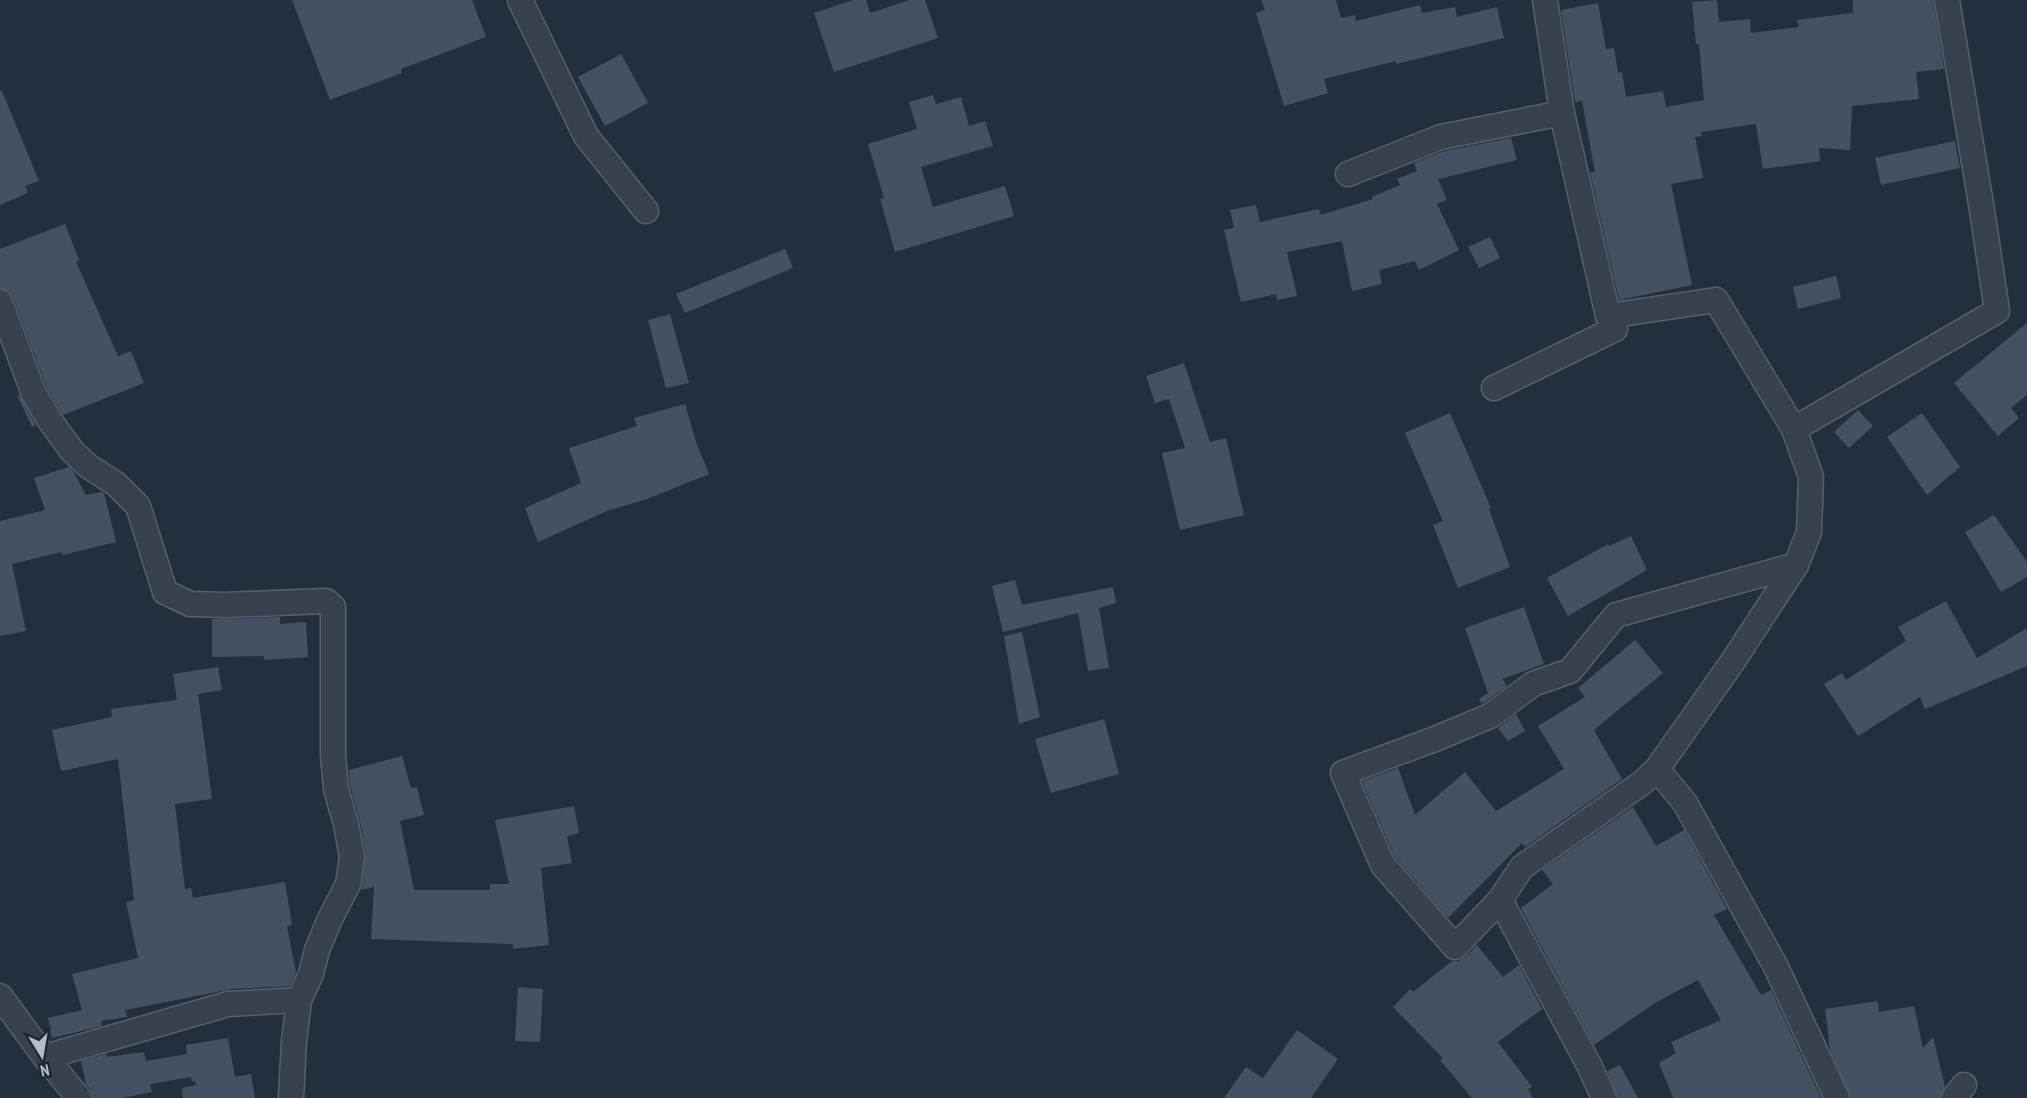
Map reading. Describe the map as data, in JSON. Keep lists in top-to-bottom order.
{
  "north": "bottom"
}
